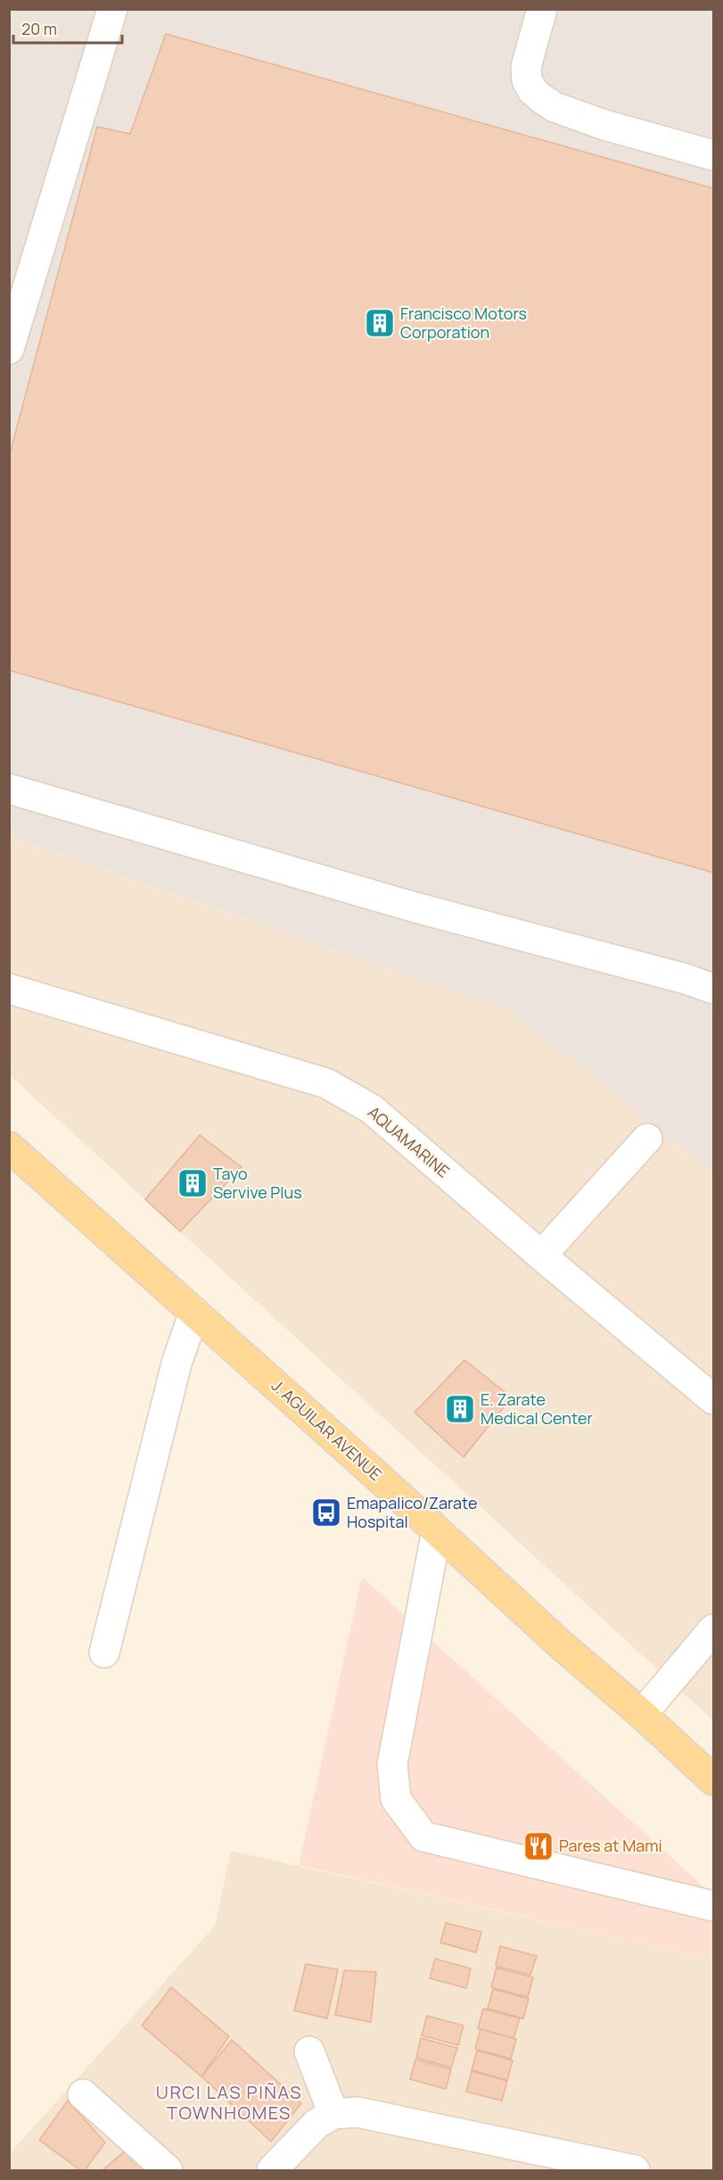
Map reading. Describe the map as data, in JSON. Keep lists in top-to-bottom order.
{
  "streets": {
    "main road": ["J. AGUILAR AVENUE"],
    "street": ["AQUAMARINE"]
  },
  "districts": ["URCI LAS PIÑAS TOWNHOMES"],
  "places": {
    "building": ["Francisco Motors Corporation", "Tayo Servive Plus", "E. Zarate Medical Center"],
    "bus stop": ["Emapalico/Zarate Hospital"],
    "restaurant": ["Pares at Mami"]
  },
  "scale_bar": "20 m"
}
